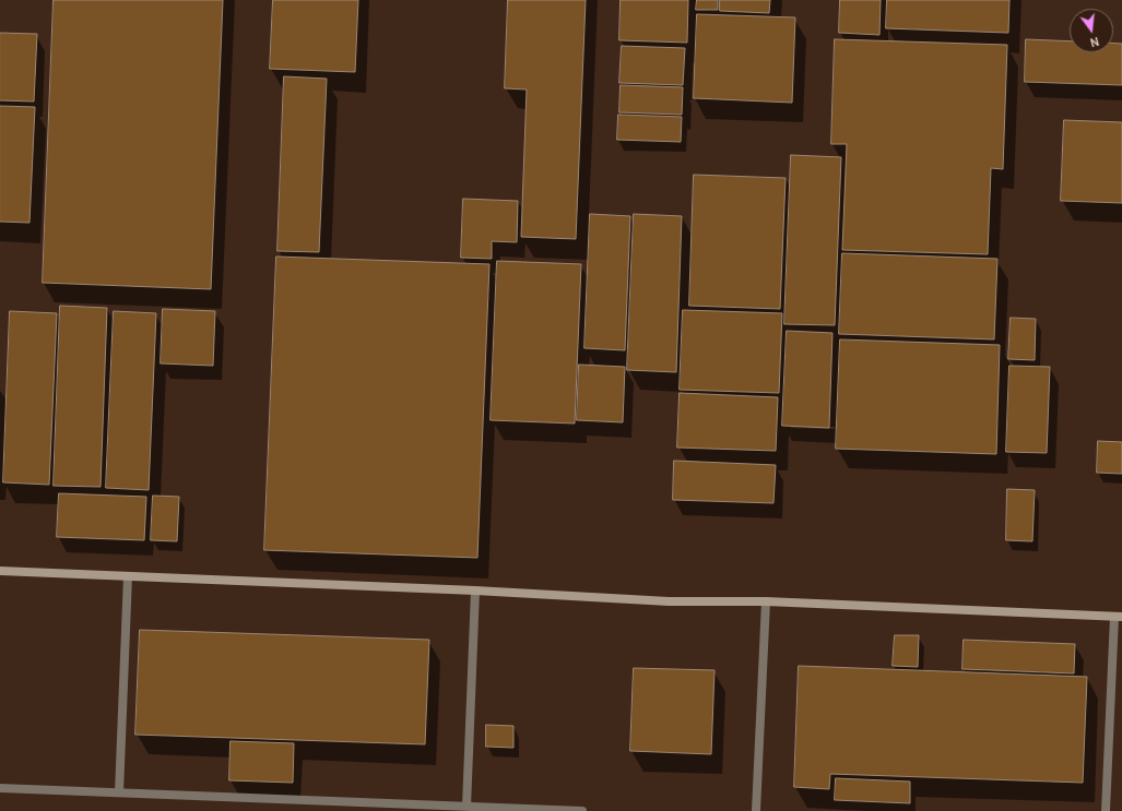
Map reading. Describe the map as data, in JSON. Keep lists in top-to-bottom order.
{
  "north": "bottom"
}
